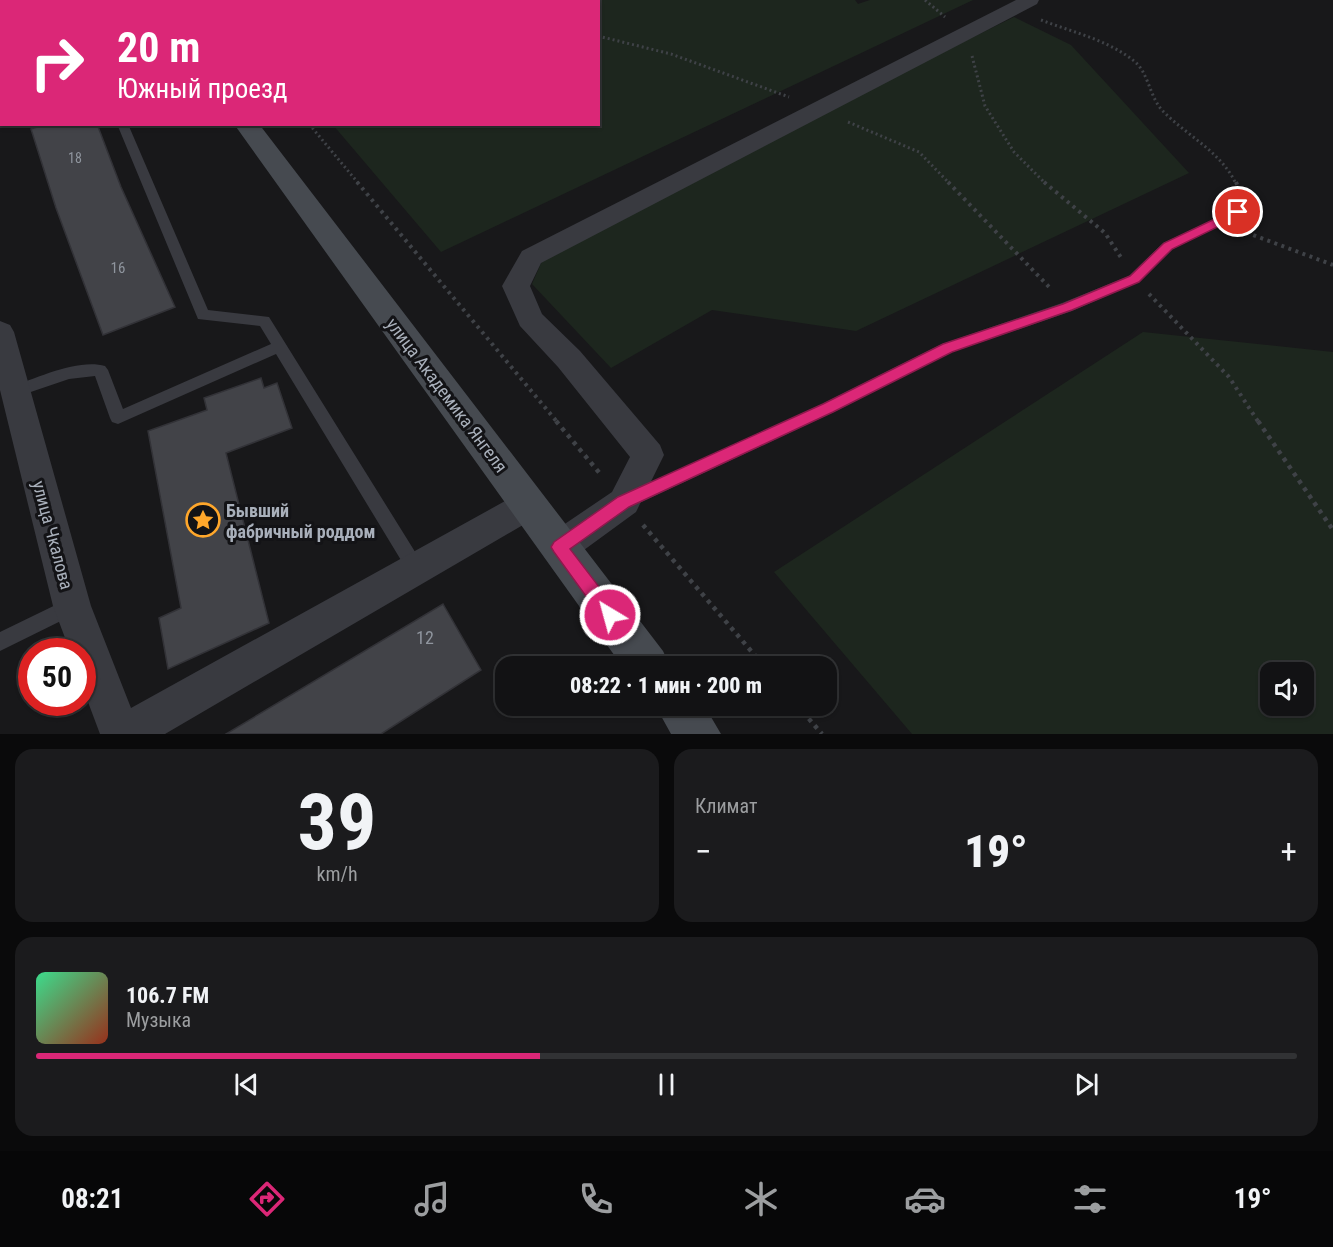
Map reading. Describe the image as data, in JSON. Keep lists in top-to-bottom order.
{
  "streets": {
    "main road": ["улица Академика Янгеля"],
    "street": ["улица Чкалова"]
  },
  "places": {
    "place": ["Бывший фабричный роддом"]
  },
  "house_numbers": ["18", "16", "12"],
  "page": {
    "turn": ["20 m", "Южный проезд"],
    "limit": "50",
    "trip": "08:22 · 1 мин · 200 m",
    "tile": [
      ["39", "km/h"],
      "Климат"
    ],
    "heat": ["−", "19°", "+"],
    "song": ["106.7 FM", "Музыка"],
    "tabs": ["08:21", "19°"]
  }
}
